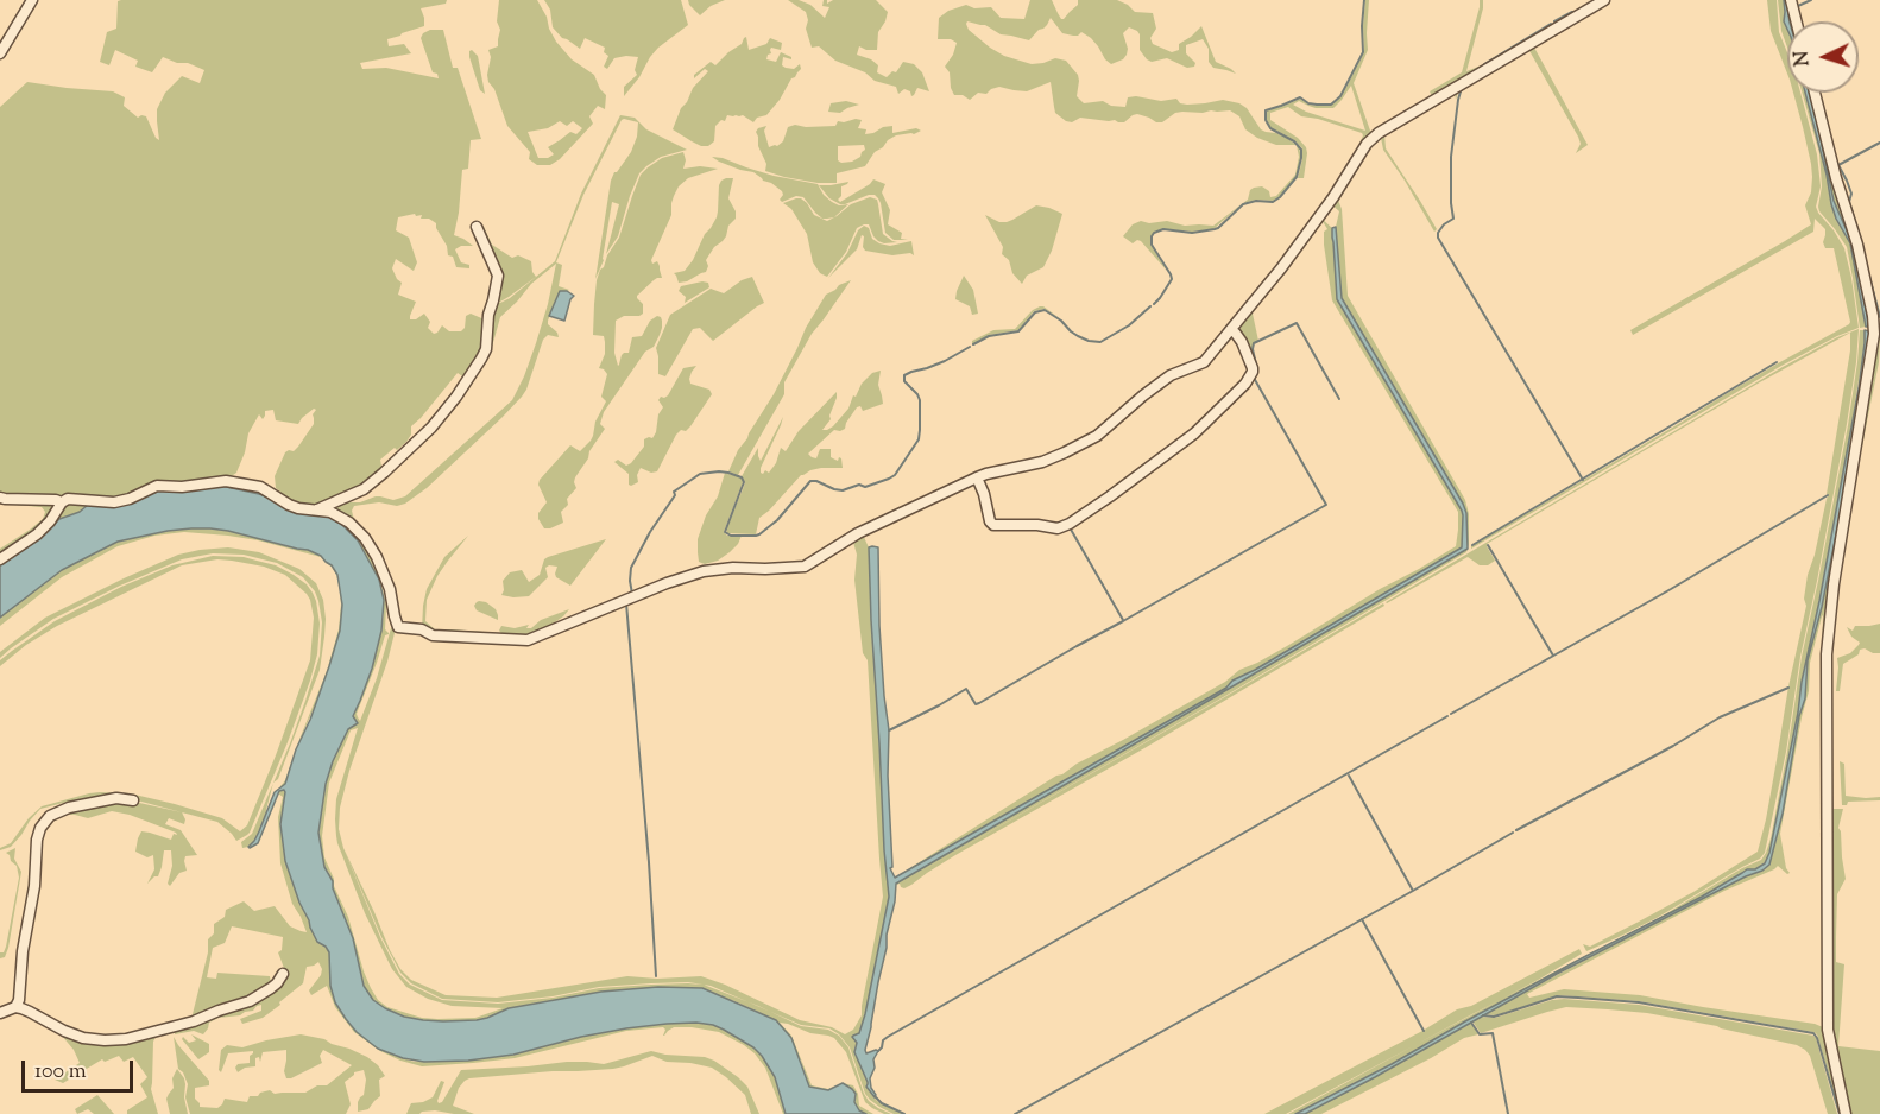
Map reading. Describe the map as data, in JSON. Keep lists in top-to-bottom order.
{
  "scale_bar": "100 m",
  "north": "left"
}
